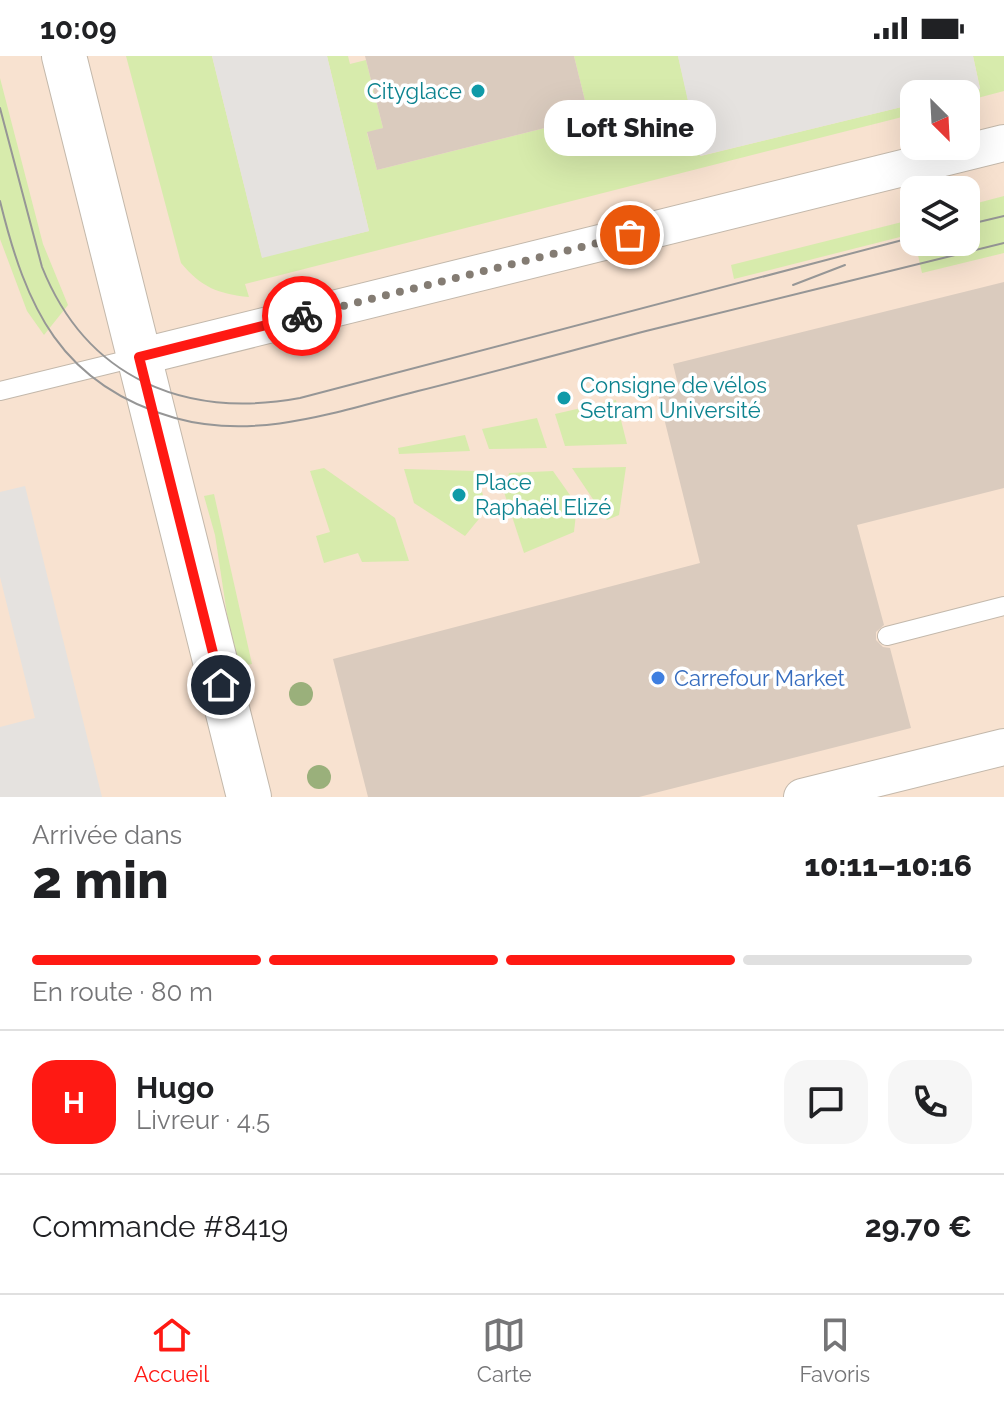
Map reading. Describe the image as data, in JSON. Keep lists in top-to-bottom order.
{
  "places": [
    "Cityglace",
    "Loft Shine",
    "Consigne de vélos Setram Université",
    "Place Raphaël Elizé",
    "Carrefour Market"
  ],
  "north": "bottom right",
  "page": {
    "status": "10:09",
    "bubble": "Loft Shine",
    "heading": ["2 min", "Arrivée dans", "10:11–10:16"],
    "panel": [
      "Hugo",
      "Livreur · 4.5",
      "Commande #8419",
      "29.70 €"
    ],
    "bar": "En route · 80 m",
    "round": "H",
    "tabs": ["Accueil", "Carte", "Favoris"]
  }
}
